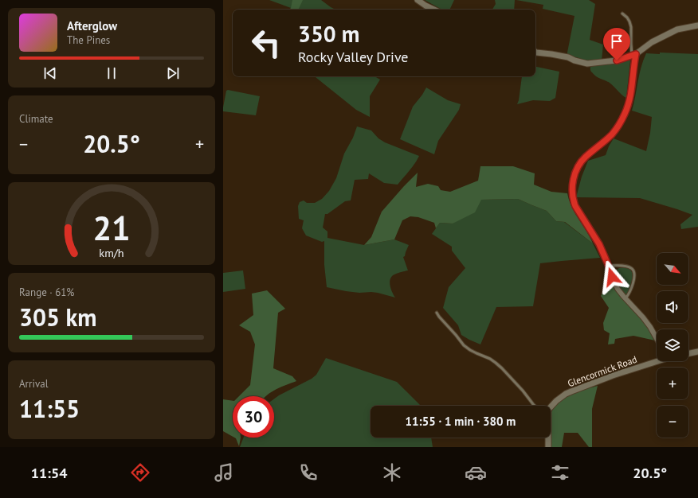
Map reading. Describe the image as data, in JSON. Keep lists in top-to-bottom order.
{
  "streets": {
    "street": ["Glencormick Road"]
  },
  "north": "bottom right",
  "page": {
    "turn": ["350 m", "Rocky Valley Drive"],
    "song": ["Afterglow", "The Pines"],
    "tile": [
      "Climate",
      ["Range · 61%", "305 km"],
      ["Arrival", "11:55"]
    ],
    "heat": ["−", "20.5°", "+"],
    "map_buttons": ["+", "−"],
    "limit": "30",
    "trip": "11:55 · 1 min · 380 m",
    "tabs": ["11:54", "20.5°"],
    "gauge": ["21", "km/h"]
  }
}
